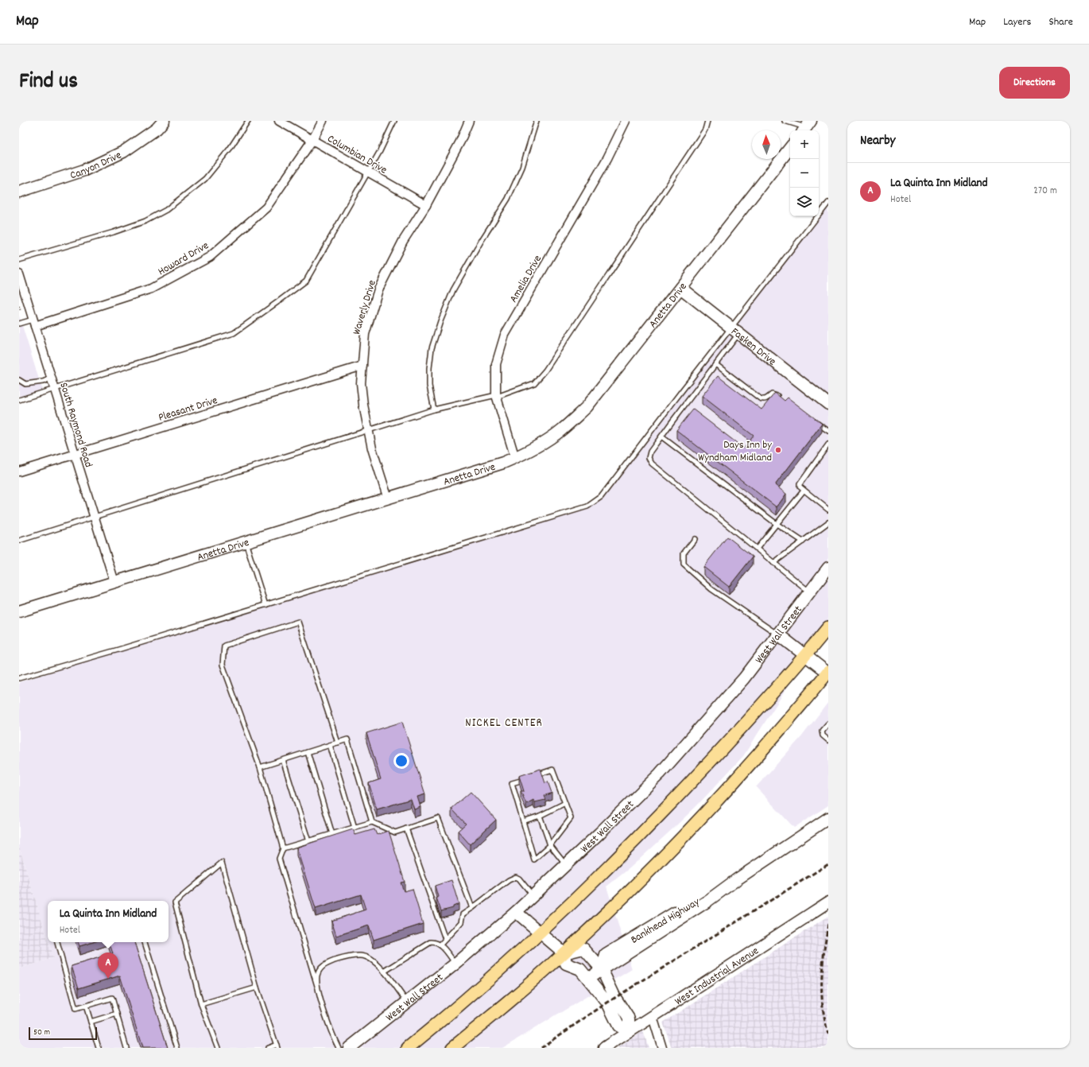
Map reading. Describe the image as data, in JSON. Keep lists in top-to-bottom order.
{
  "streets": {
    "street": [
      "Columbian Drive",
      "Canyon Drive",
      "Howard Drive",
      "Amelia Drive",
      "Anetta Drive",
      "Waverly Drive",
      "Fasken Drive",
      "Pleasant Drive",
      "South Raymond Road",
      "West Wall Street",
      "Bankhead Highway",
      "West Industrial Avenue"
    ]
  },
  "crossings": [
    ["Columbian Drive", "Howard Drive"],
    ["Columbian Drive", "Waverly Drive"],
    ["Howard Drive", "South Raymond Road"],
    ["Amelia Drive", "Anetta Drive"],
    ["Anetta Drive", "Waverly Drive"],
    ["Anetta Drive", "Fasken Drive"],
    ["Anetta Drive", "South Raymond Road"],
    ["Waverly Drive", "Pleasant Drive"],
    ["Pleasant Drive", "South Raymond Road"]
  ],
  "districts": ["NICKEL CENTER"],
  "places": ["Days Inn by Wyndham Midland"],
  "scale_bar": "50 m",
  "north": "top",
  "page": {
    "header": "Map",
    "nav": ["Map", "Layers", "Share"],
    "title": "Find us",
    "buttons": "Directions",
    "heading": "Nearby",
    "map_buttons": ["+", "−"],
    "list": [
      {
        "mark": "A",
        "name": "La Quinta Inn Midland",
        "note": "Hotel",
        "value": "270 m"
      }
    ],
    "popup": ["La Quinta Inn Midland", "Hotel"],
    "pins": "A",
    "scale": "50 m"
  }
}
